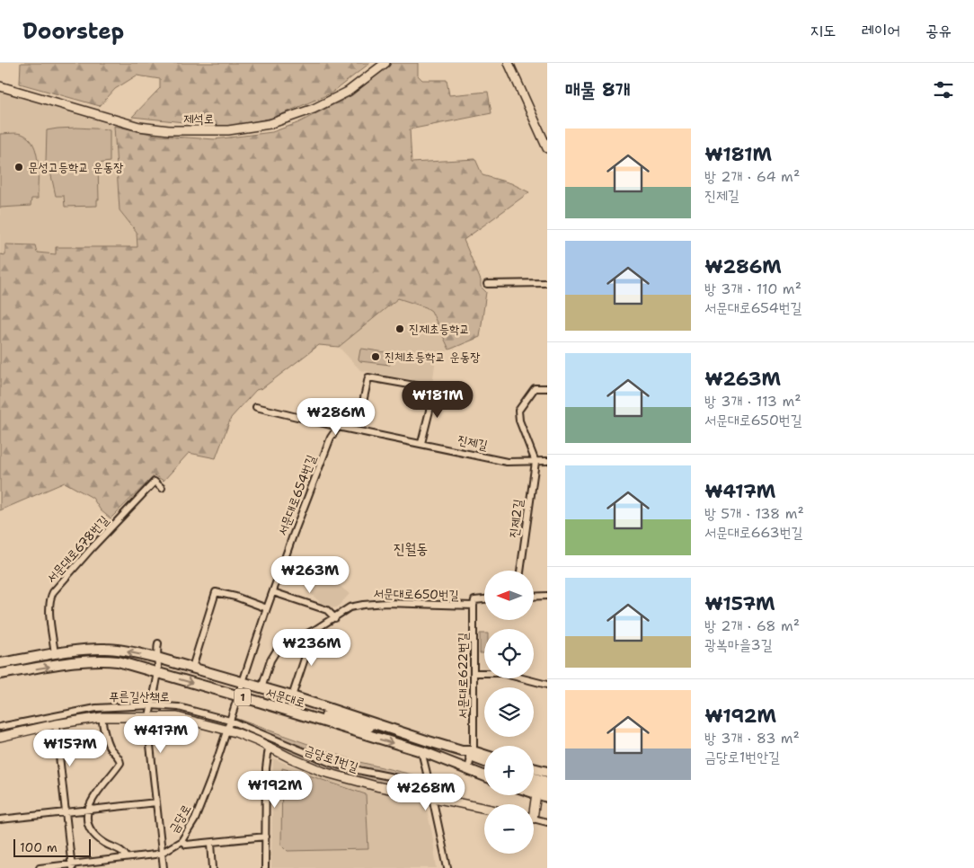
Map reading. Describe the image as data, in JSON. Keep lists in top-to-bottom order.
{
  "streets": {
    "main road": ["1", "서문대로"],
    "street": [
      "제석로",
      "진제길",
      "서문대로654번길",
      "진제2길",
      "서문대로678번길",
      "서문대로650번길",
      "서문대로622번길",
      "푸른길산책로",
      "금당로1번길",
      "금당로"
    ]
  },
  "crossings": [
    ["진제길", "서문대로654번길"],
    ["진제길", "진제2길"],
    ["서문대로654번길", "서문대로"],
    ["서문대로654번길", "금당로"],
    ["서문대로678번길", "서문대로"],
    ["서문대로650번길", "서문대로622번길"],
    ["서문대로650번길", "서문대로"],
    ["서문대로622번길", "서문대로"],
    ["푸른길산책로", "금당로"],
    ["서문대로", "금당로"],
    ["금당로1번길", "금당로"]
  ],
  "districts": ["진월동"],
  "places": ["문성고등학교 운동장", "진제초등학교", "진체초등학교 운동장"],
  "scale_bar": "100 m",
  "north": "left",
  "page": {
    "header": "Doorstep",
    "nav": ["지도", "레이어", "공유"],
    "heading": "매물 8개",
    "list": [
      {
        "name": "₩181M",
        "note": "방 2개 · 64 m² · 진제길"
      },
      {
        "name": "₩286M",
        "note": "방 3개 · 110 m² · 서문대로654번길"
      },
      {
        "name": "₩263M",
        "note": "방 3개 · 113 m² · 서문대로650번길"
      },
      {
        "name": "₩417M",
        "note": "방 5개 · 138 m² · 서문대로663번길"
      },
      {
        "name": "₩157M",
        "note": "방 2개 · 68 m² · 광복마을3길"
      },
      {
        "name": "₩192M",
        "note": "방 3개 · 83 m² · 금당로1번안길"
      }
    ],
    "price": [
      "₩181M",
      "₩286M",
      "₩263M",
      "₩236M",
      "₩417M",
      "₩157M",
      "₩192M",
      "₩268M"
    ],
    "map_buttons": ["+", "−"],
    "scale": "100 m"
  }
}
